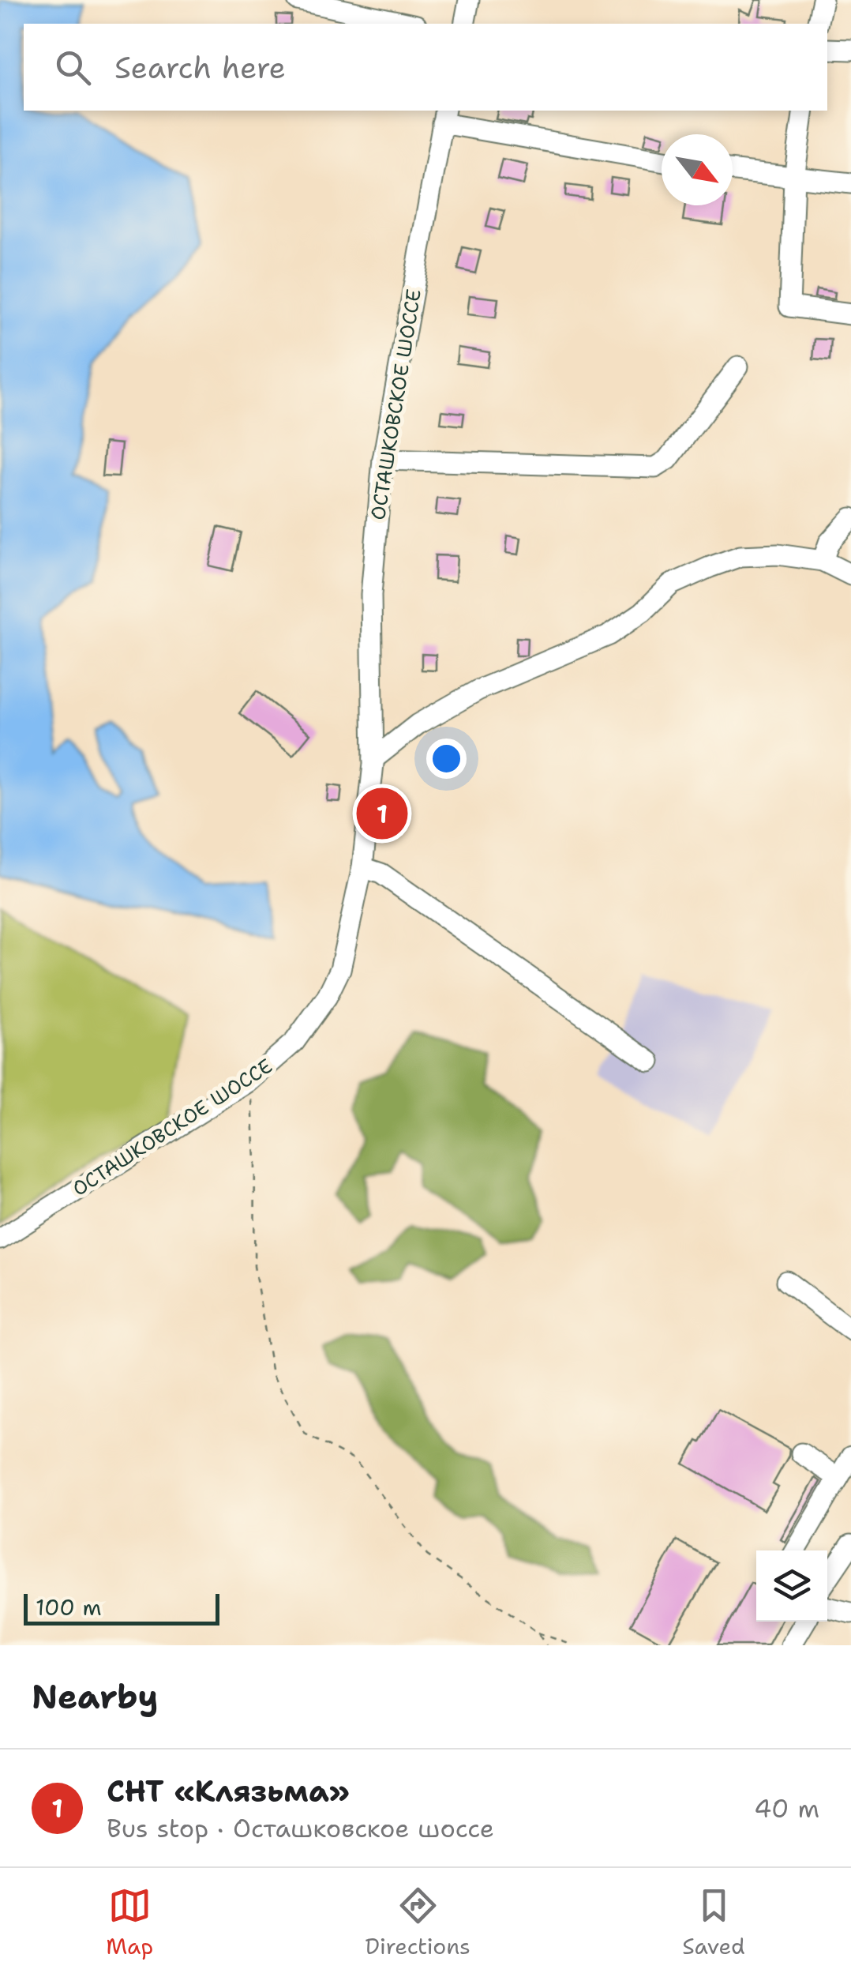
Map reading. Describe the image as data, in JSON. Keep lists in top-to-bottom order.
{
  "streets": {
    "street": ["ОСТАШКОВСКОЕ ШОССЕ"]
  },
  "scale_bar": "100 m",
  "north": "bottom right",
  "page": {
    "search": "Search here",
    "pins": "1",
    "scale": "100 m",
    "heading": "Nearby",
    "list": [
      {
        "mark": "1",
        "name": "СНТ «Клязьма»",
        "note": "Bus stop · Осташковское шоссе",
        "value": "40 m"
      }
    ],
    "nav": ["Map", "Directions", "Saved"]
  }
}
